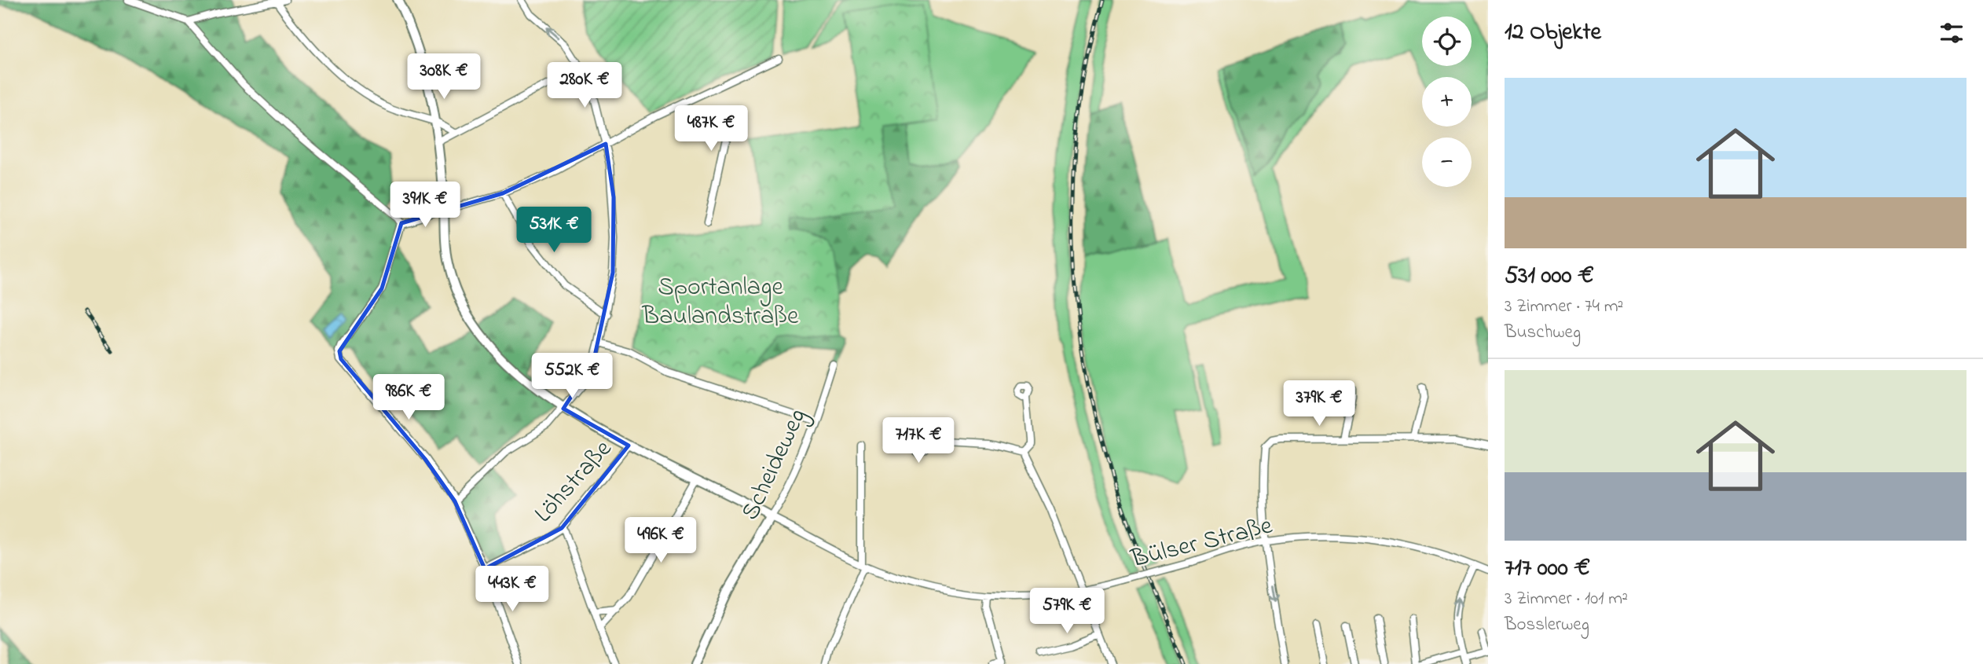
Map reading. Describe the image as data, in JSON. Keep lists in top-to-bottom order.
{
  "streets": {
    "street": ["Scheideweg", "Löhstraße", "Bülser Straße"]
  },
  "crossings": [
    ["Scheideweg", "Bülser Straße"]
  ],
  "parks": ["Sportanlage Baulandstraße"],
  "page": {
    "heading": "12 Objekte",
    "map_buttons": ["+", "−"],
    "price": [
      "308K €",
      "280K €",
      "487K €",
      "391K €",
      "531K €",
      "552K €",
      "986K €",
      "379K €",
      "717K €",
      "496K €",
      "443K €",
      "579K €"
    ],
    "list": [
      {
        "name": "531 000 €",
        "note": "3 Zimmer · 74 m² · Buschweg"
      },
      {
        "name": "717 000 €",
        "note": "3 Zimmer · 101 m² · Bosslerweg"
      }
    ]
  }
}
